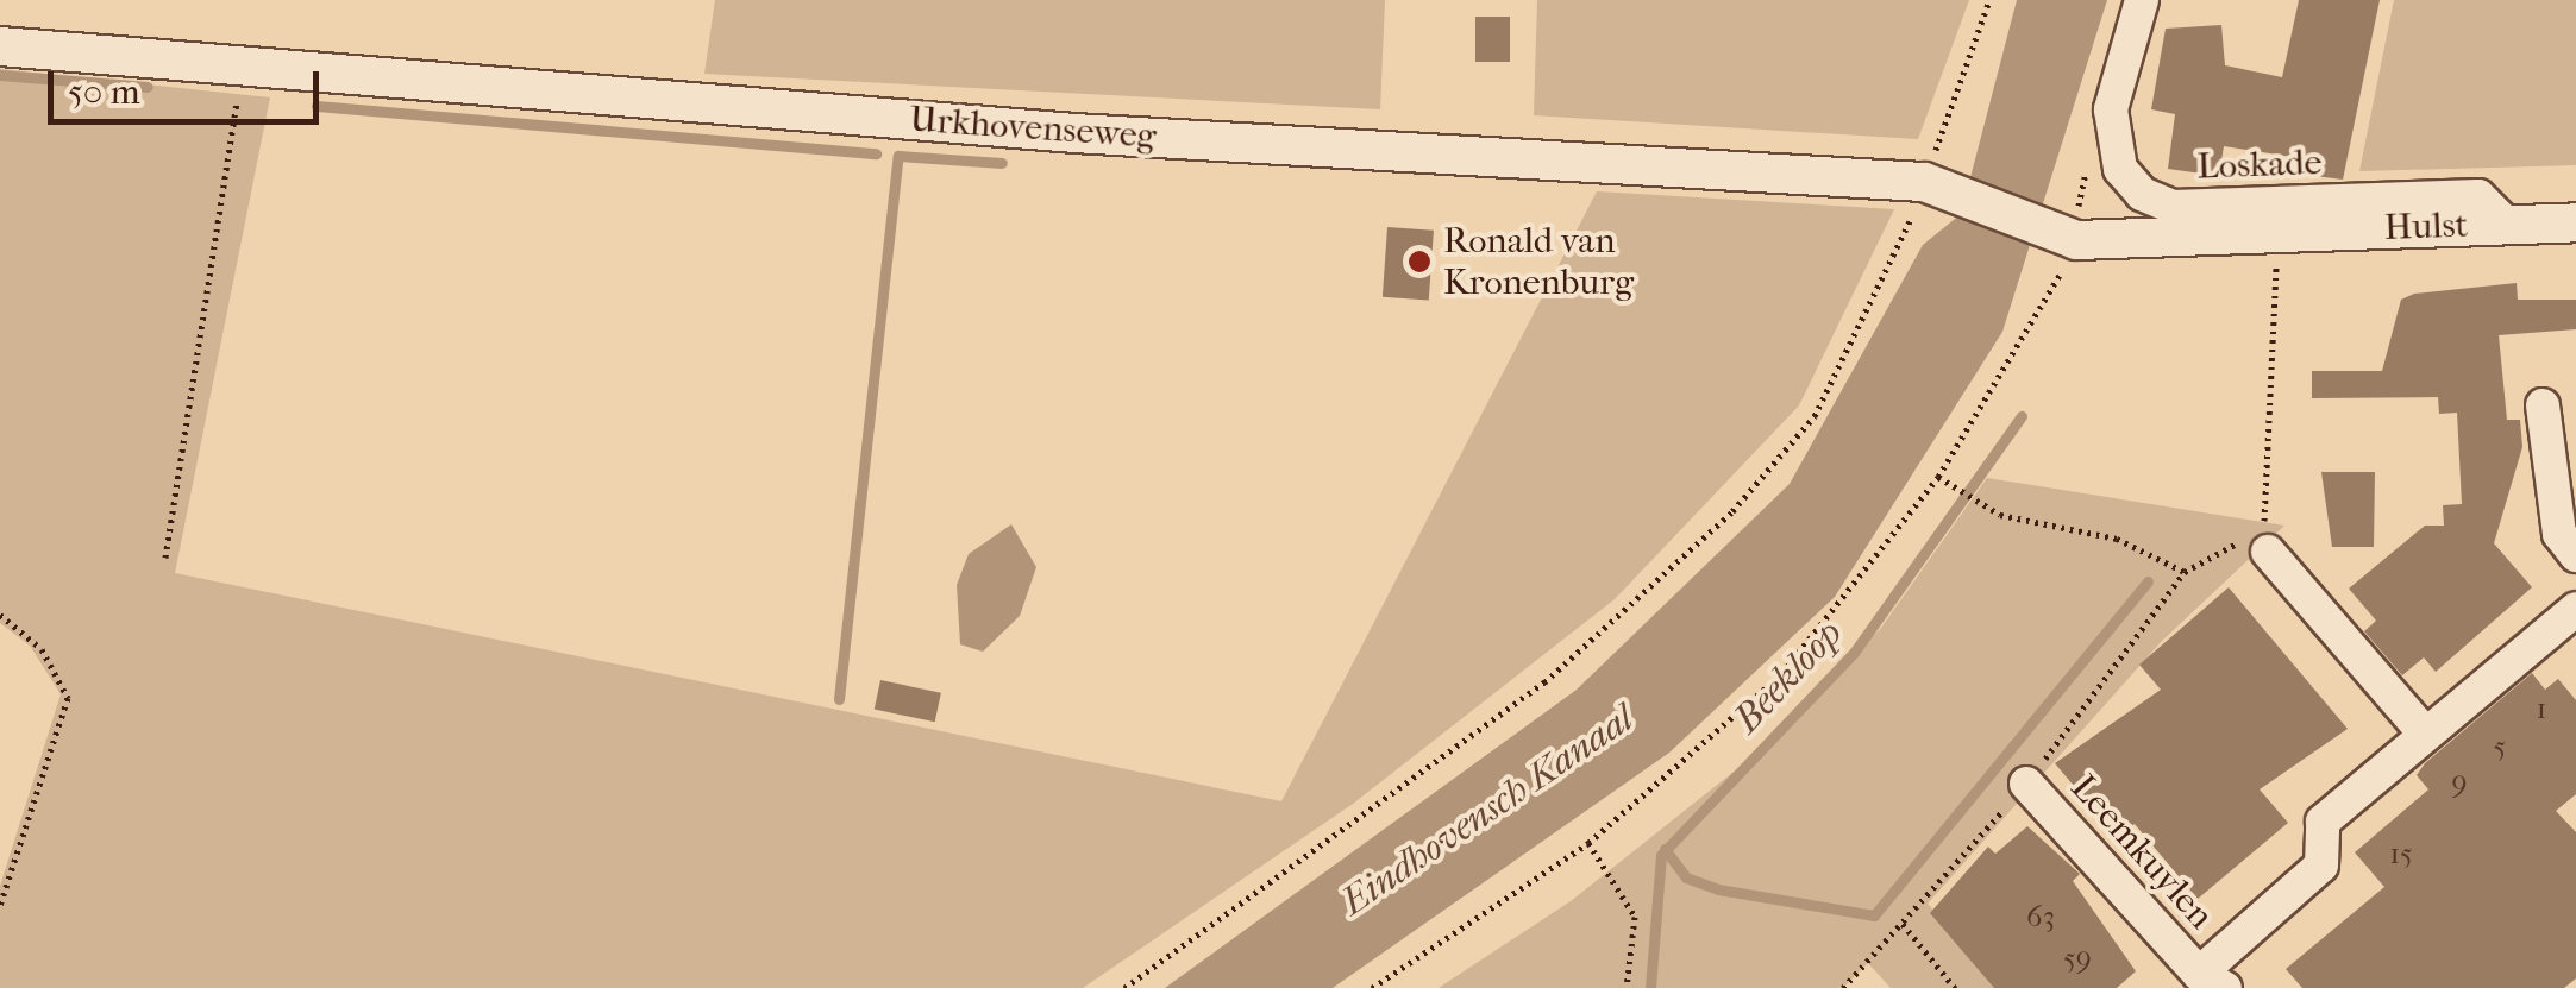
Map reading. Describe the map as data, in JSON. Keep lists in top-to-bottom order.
{
  "streets": {
    "street": [
      "Urkhovenseweg",
      "Loskade",
      "Hulst",
      "Leemkuylen"
    ]
  },
  "crossings": [
    ["Urkhovenseweg", "Hulst"],
    ["Loskade", "Hulst"]
  ],
  "water": ["Beekloop", "Eindhovensch Kanaal"],
  "places": ["Ronald van Kronenburg"],
  "house_numbers": [
    "1",
    "5",
    "9",
    "15",
    "63",
    "59"
  ],
  "scale_bar": "50 m"
}
